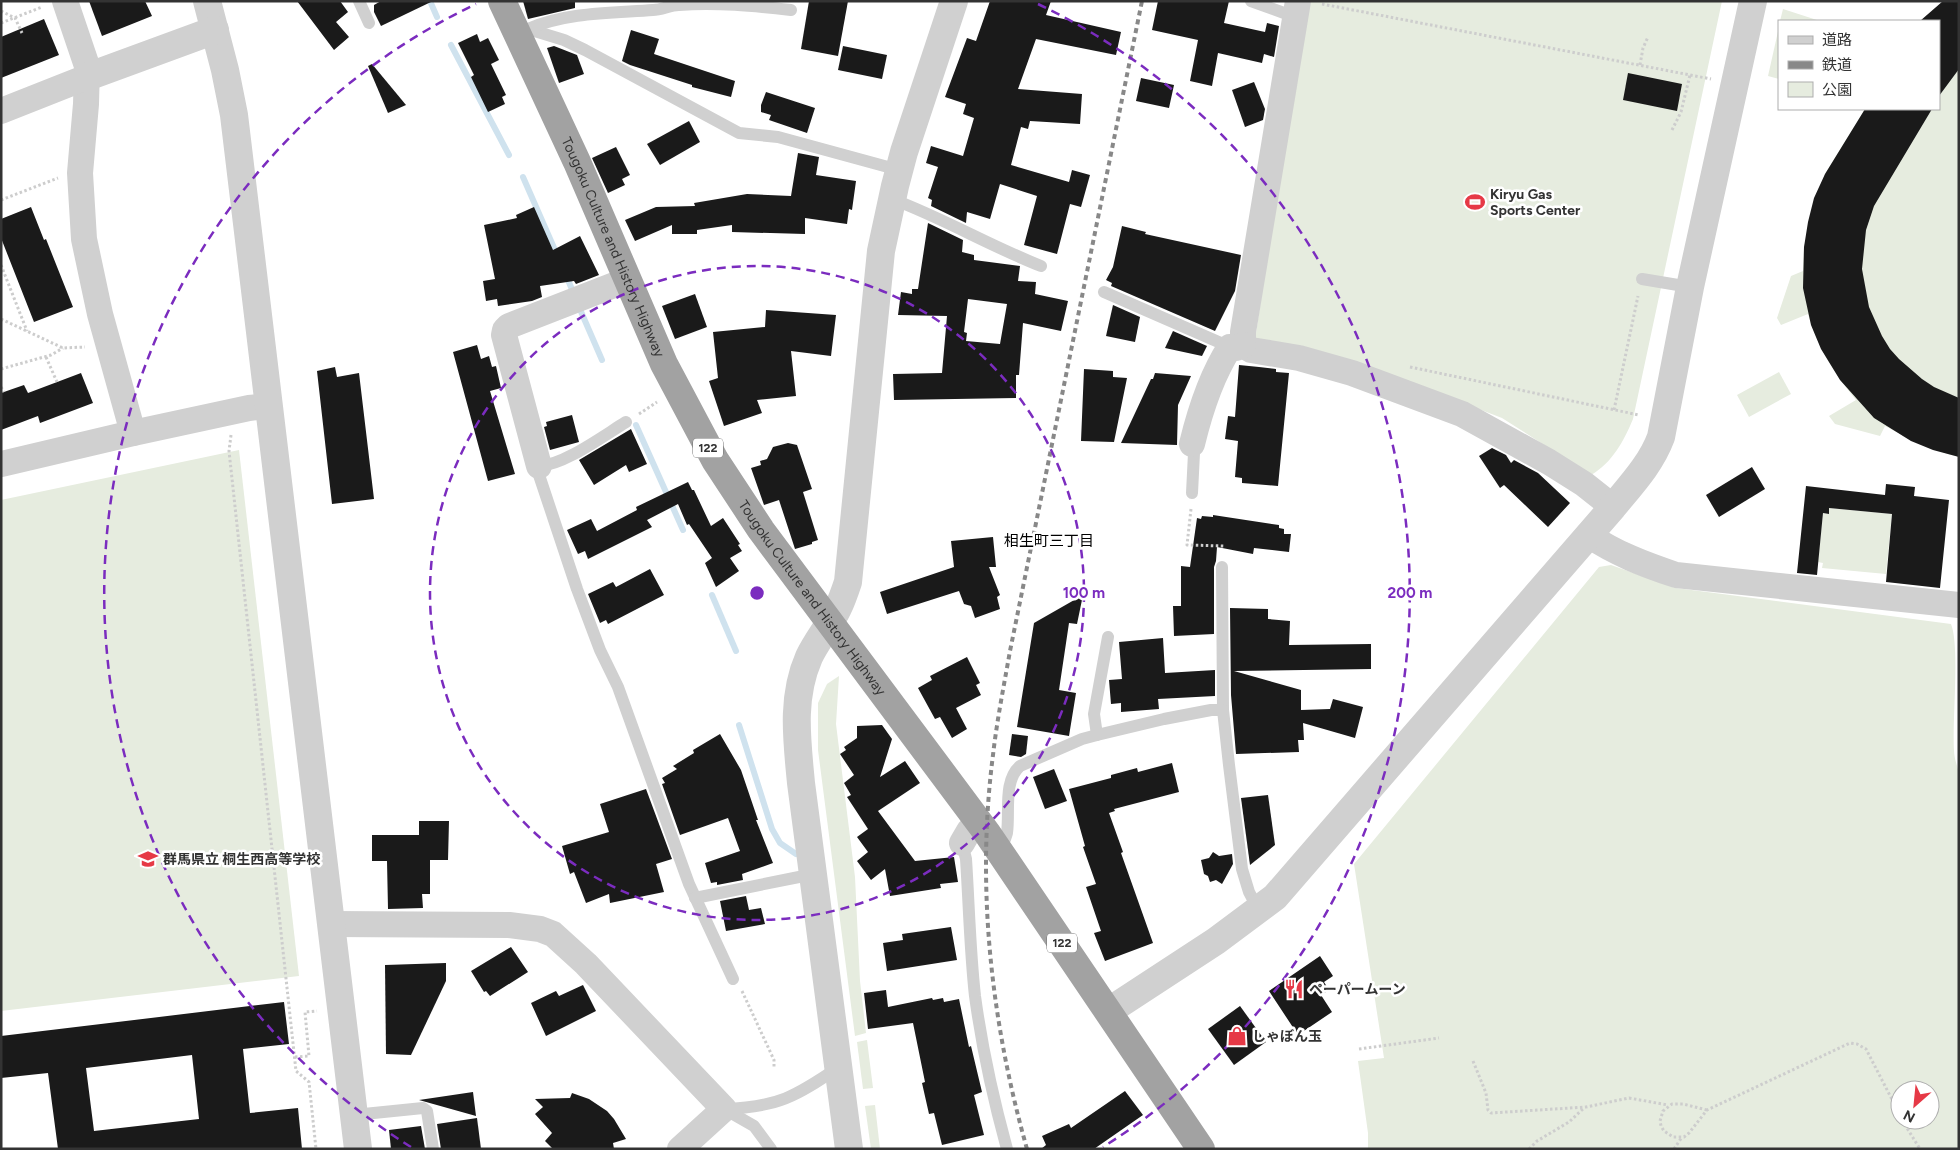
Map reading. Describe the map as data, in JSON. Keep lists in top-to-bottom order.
{
  "streets": {
    "highway": ["Tougoku Culture and History Highway", "122"]
  },
  "districts": ["相生町三丁目"],
  "places": {
    "sports": ["Kiryu Gas Sports Center"],
    "school or university": ["群馬県立 桐生西高等学校"],
    "restaurant": ["ペーパームーン"],
    "shop": ["しゃぼん玉"]
  },
  "legend": ["道路", "鉄道", "公園"],
  "north": "bottom left",
  "rings": ["100 m", "200 m"]
}
